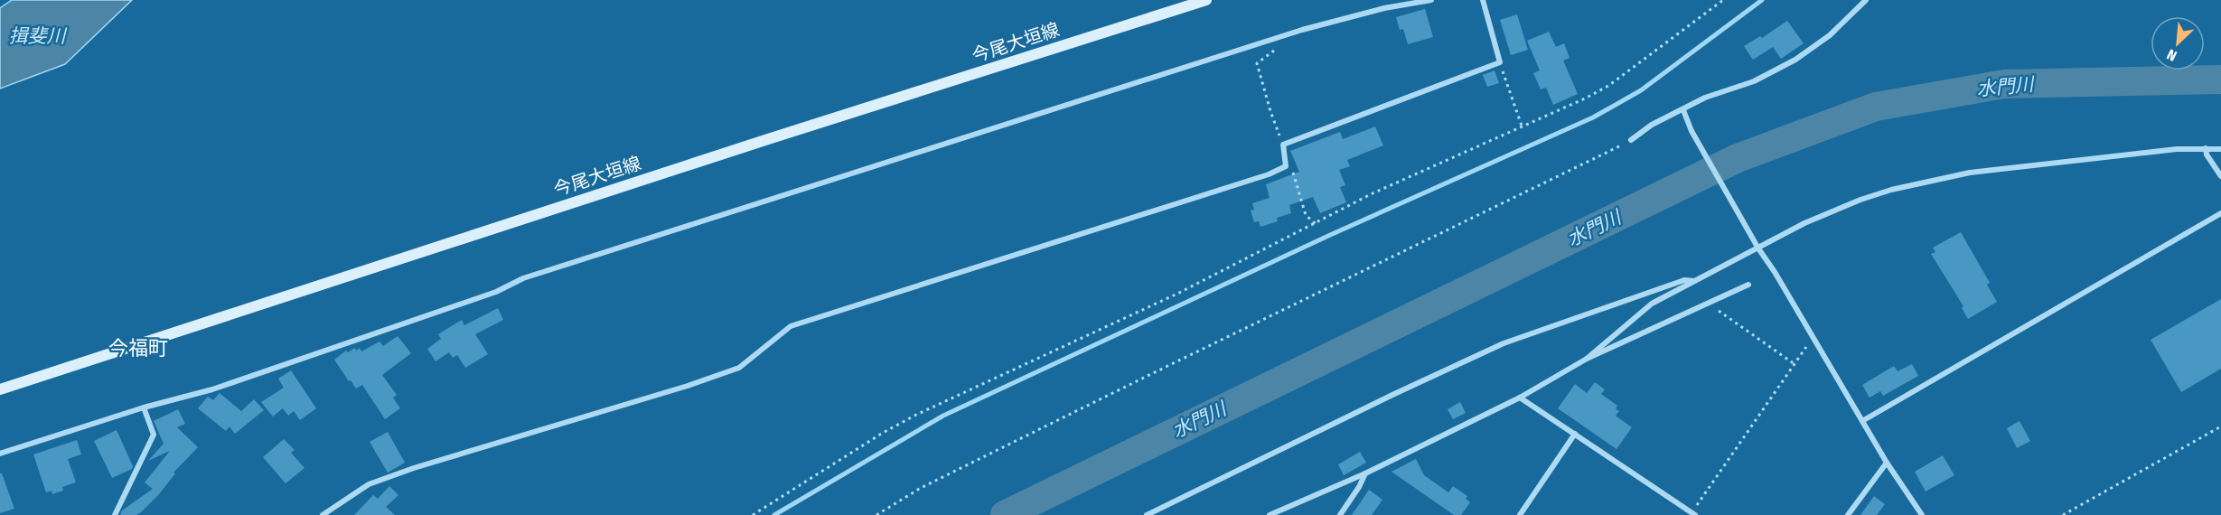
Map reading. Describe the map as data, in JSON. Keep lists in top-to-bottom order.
{
  "streets": {
    "main road": ["今尾大垣線"]
  },
  "districts": ["今福町"],
  "water": ["揖斐川", "水門川"],
  "north": "bottom left"
}
